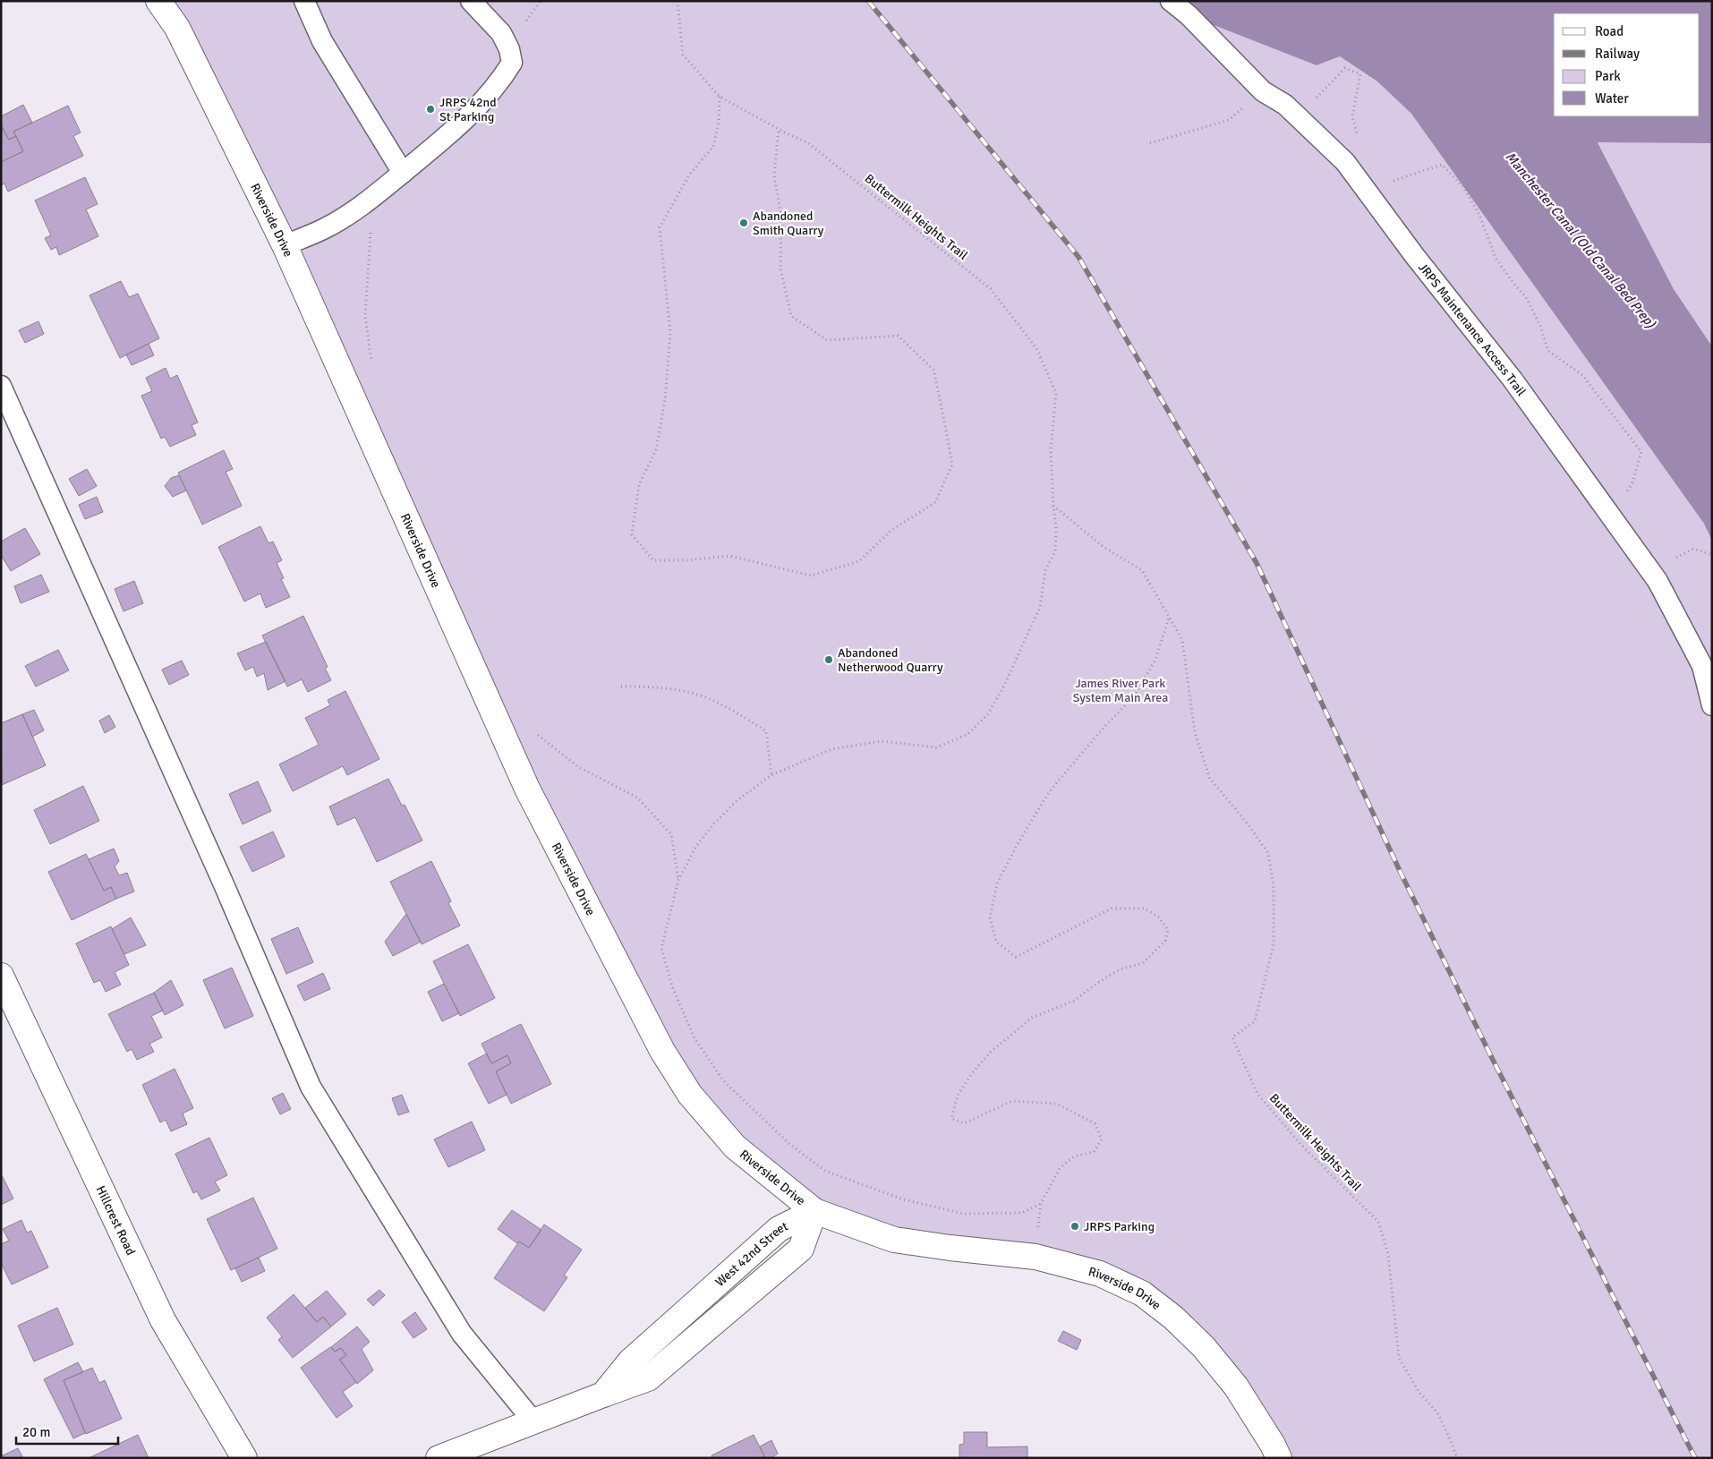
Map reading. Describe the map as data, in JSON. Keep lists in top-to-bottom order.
{
  "streets": {
    "street": ["Riverside Drive", "Hillcrest Road", "West 42nd Street"],
    "lane": ["JRPS Maintenance Access Trail"],
    "path": ["Buttermilk Heights Trail"]
  },
  "crossings": [
    ["Riverside Drive", "West 42nd Street"]
  ],
  "water": ["Manchester Canal (Old Canal Bed Prep)"],
  "parks": ["James River Park System Main Area"],
  "places": [
    "JRPS 42nd St Parking",
    "Abandoned Smith Quarry",
    "Abandoned Netherwood Quarry",
    "JRPS Parking"
  ],
  "legend": [
    "Road",
    "Railway",
    "Park",
    "Water"
  ],
  "scale_bar": "20 m"
}
